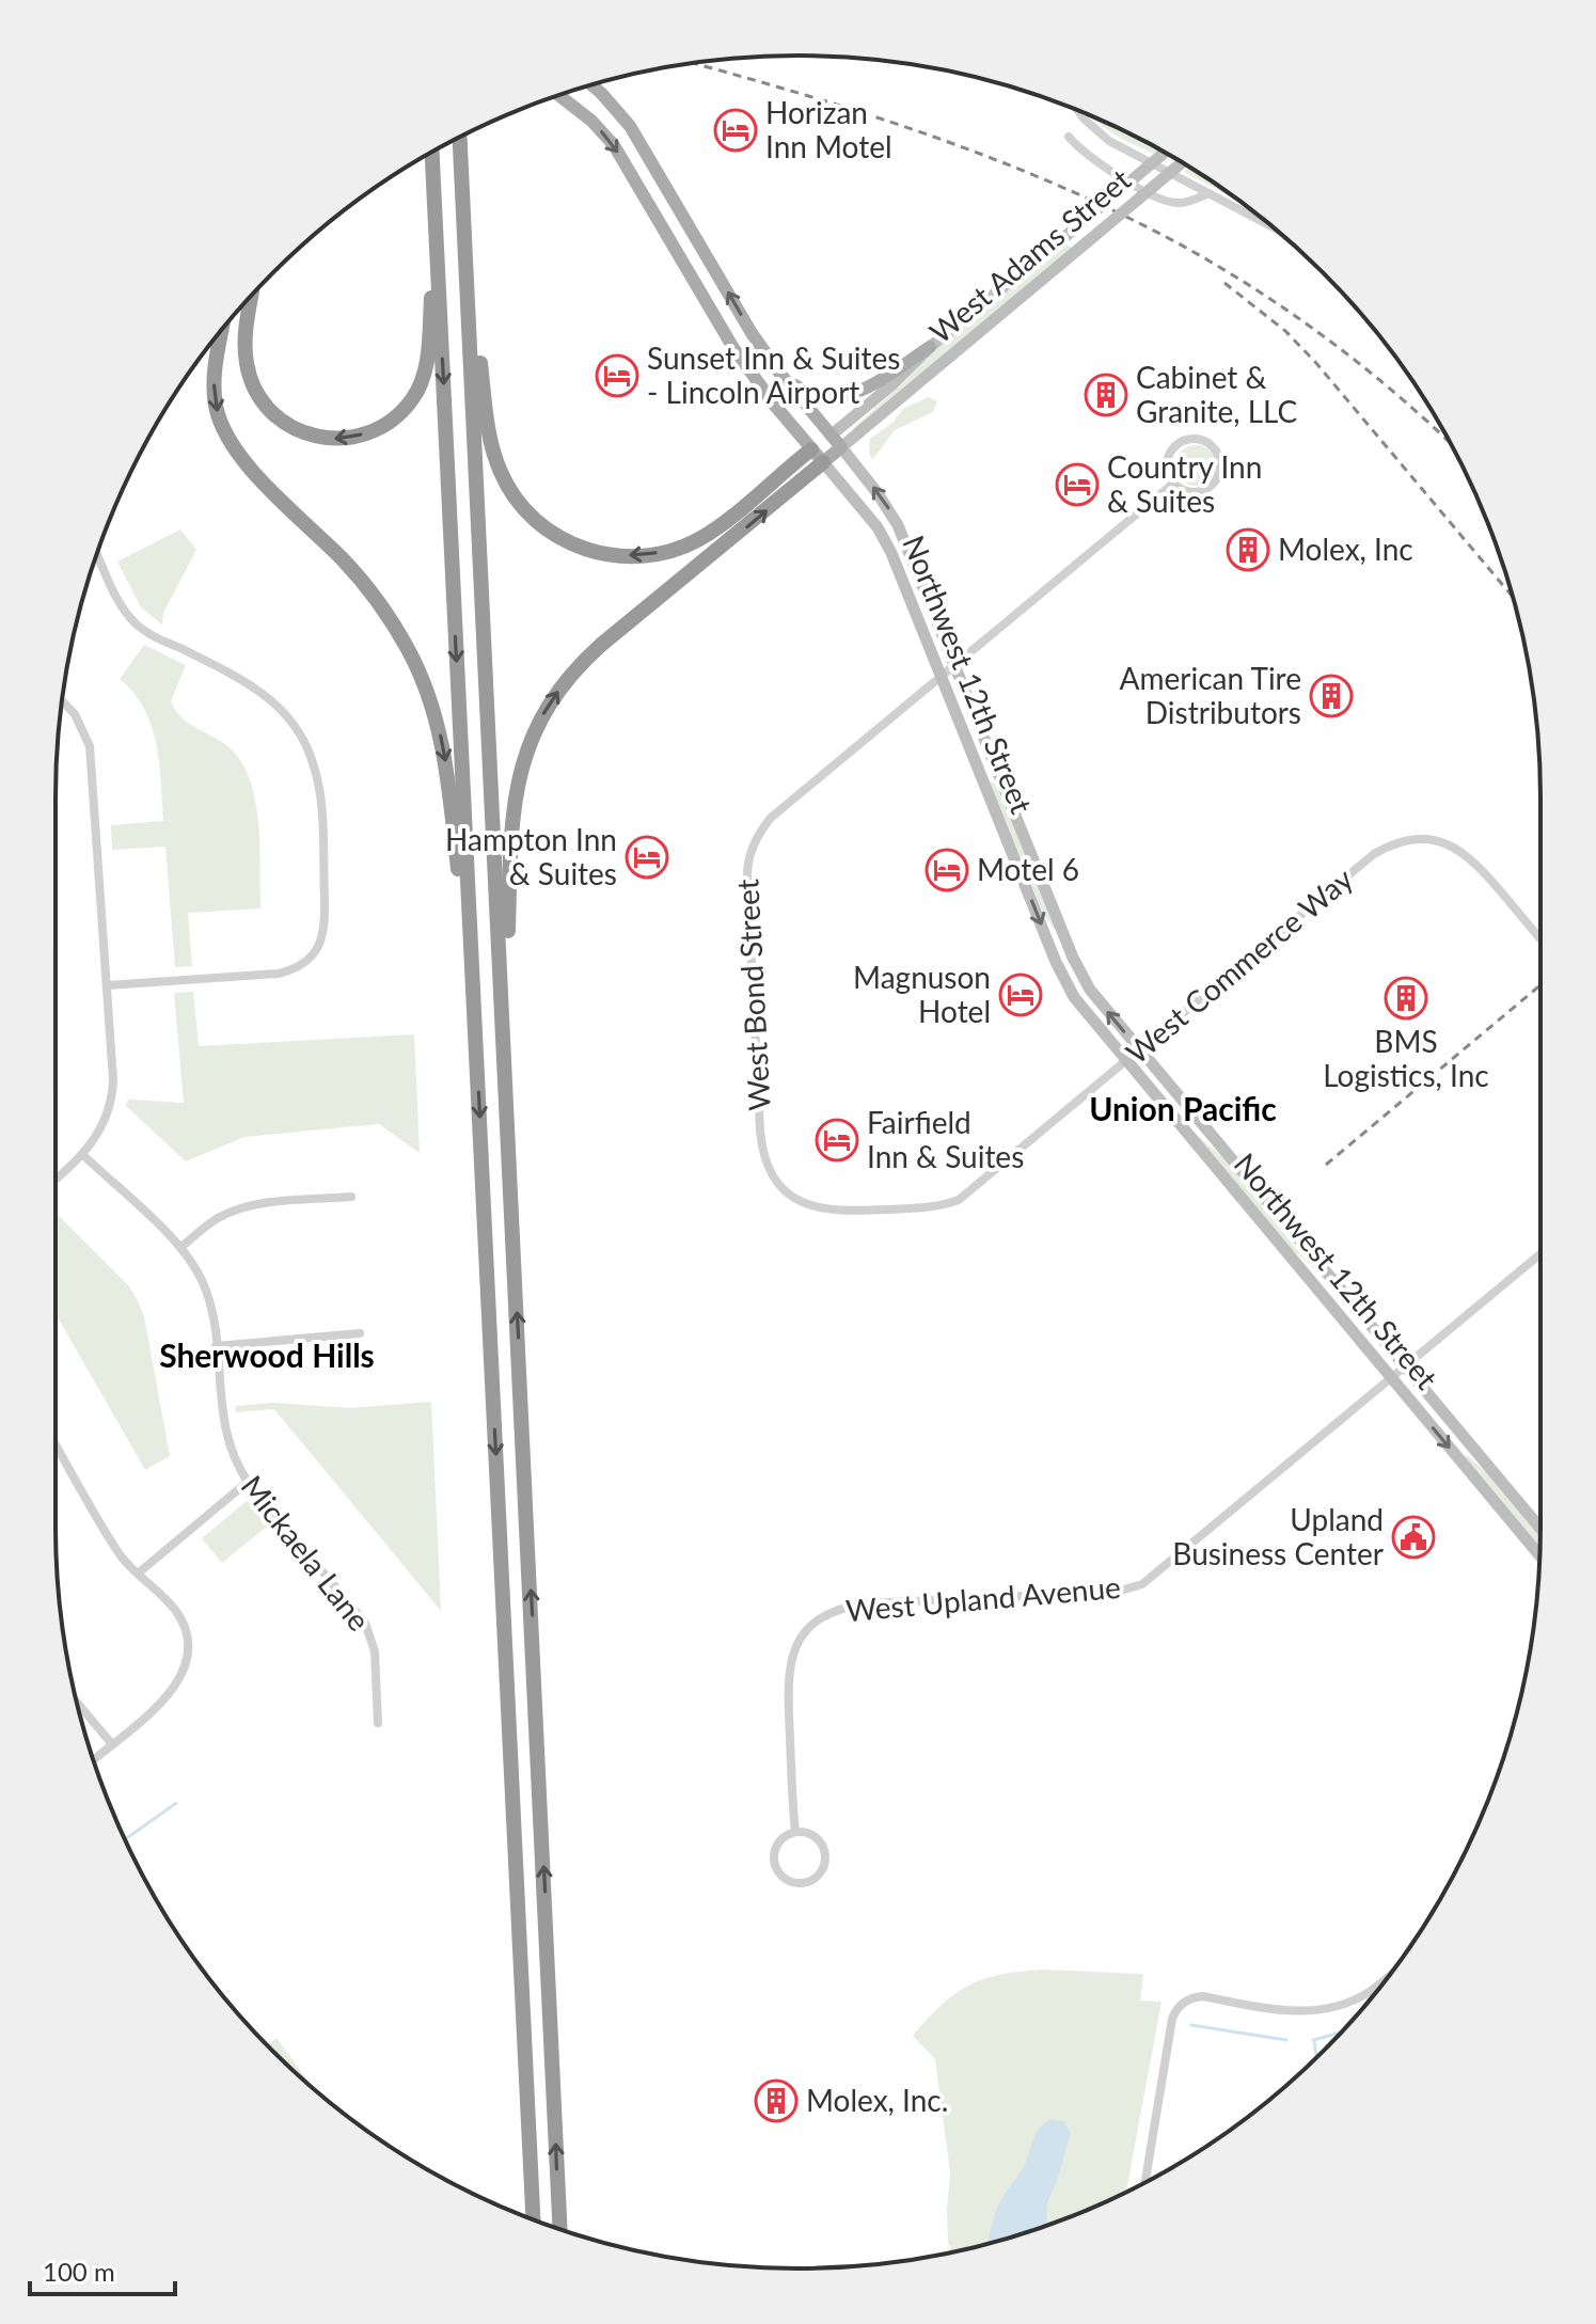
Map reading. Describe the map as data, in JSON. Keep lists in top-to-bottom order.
{
  "streets": {
    "main road": ["West Adams Street", "Northwest 12th Street"],
    "street": [
      "West Commerce Way",
      "West Bond Street",
      "Mickaela Lane",
      "West Upland Avenue"
    ]
  },
  "crossings": [
    ["West Adams Street", "Northwest 12th Street"],
    ["Northwest 12th Street", "West Commerce Way"],
    ["Northwest 12th Street", "West Bond Street"],
    ["Northwest 12th Street", "West Upland Avenue"],
    ["West Commerce Way", "West Bond Street"]
  ],
  "districts": ["Union Pacific", "Sherwood Hills"],
  "places": {
    "hotel": [
      "Horizan Inn Motel",
      "Sunset Inn & Suites - Lincoln Airport",
      "Country Inn & Suites",
      "Hampton Inn & Suites",
      "Motel 6",
      "Magnuson Hotel",
      "Fairfield Inn & Suites"
    ],
    "building": [
      "Cabinet & Granite, LLC",
      "Molex, Inc",
      "American Tire Distributors",
      "BMS Logistics, Inc",
      "Molex, Inc."
    ],
    "public building": ["Upland Business Center"]
  },
  "scale_bar": "100 m"
}
